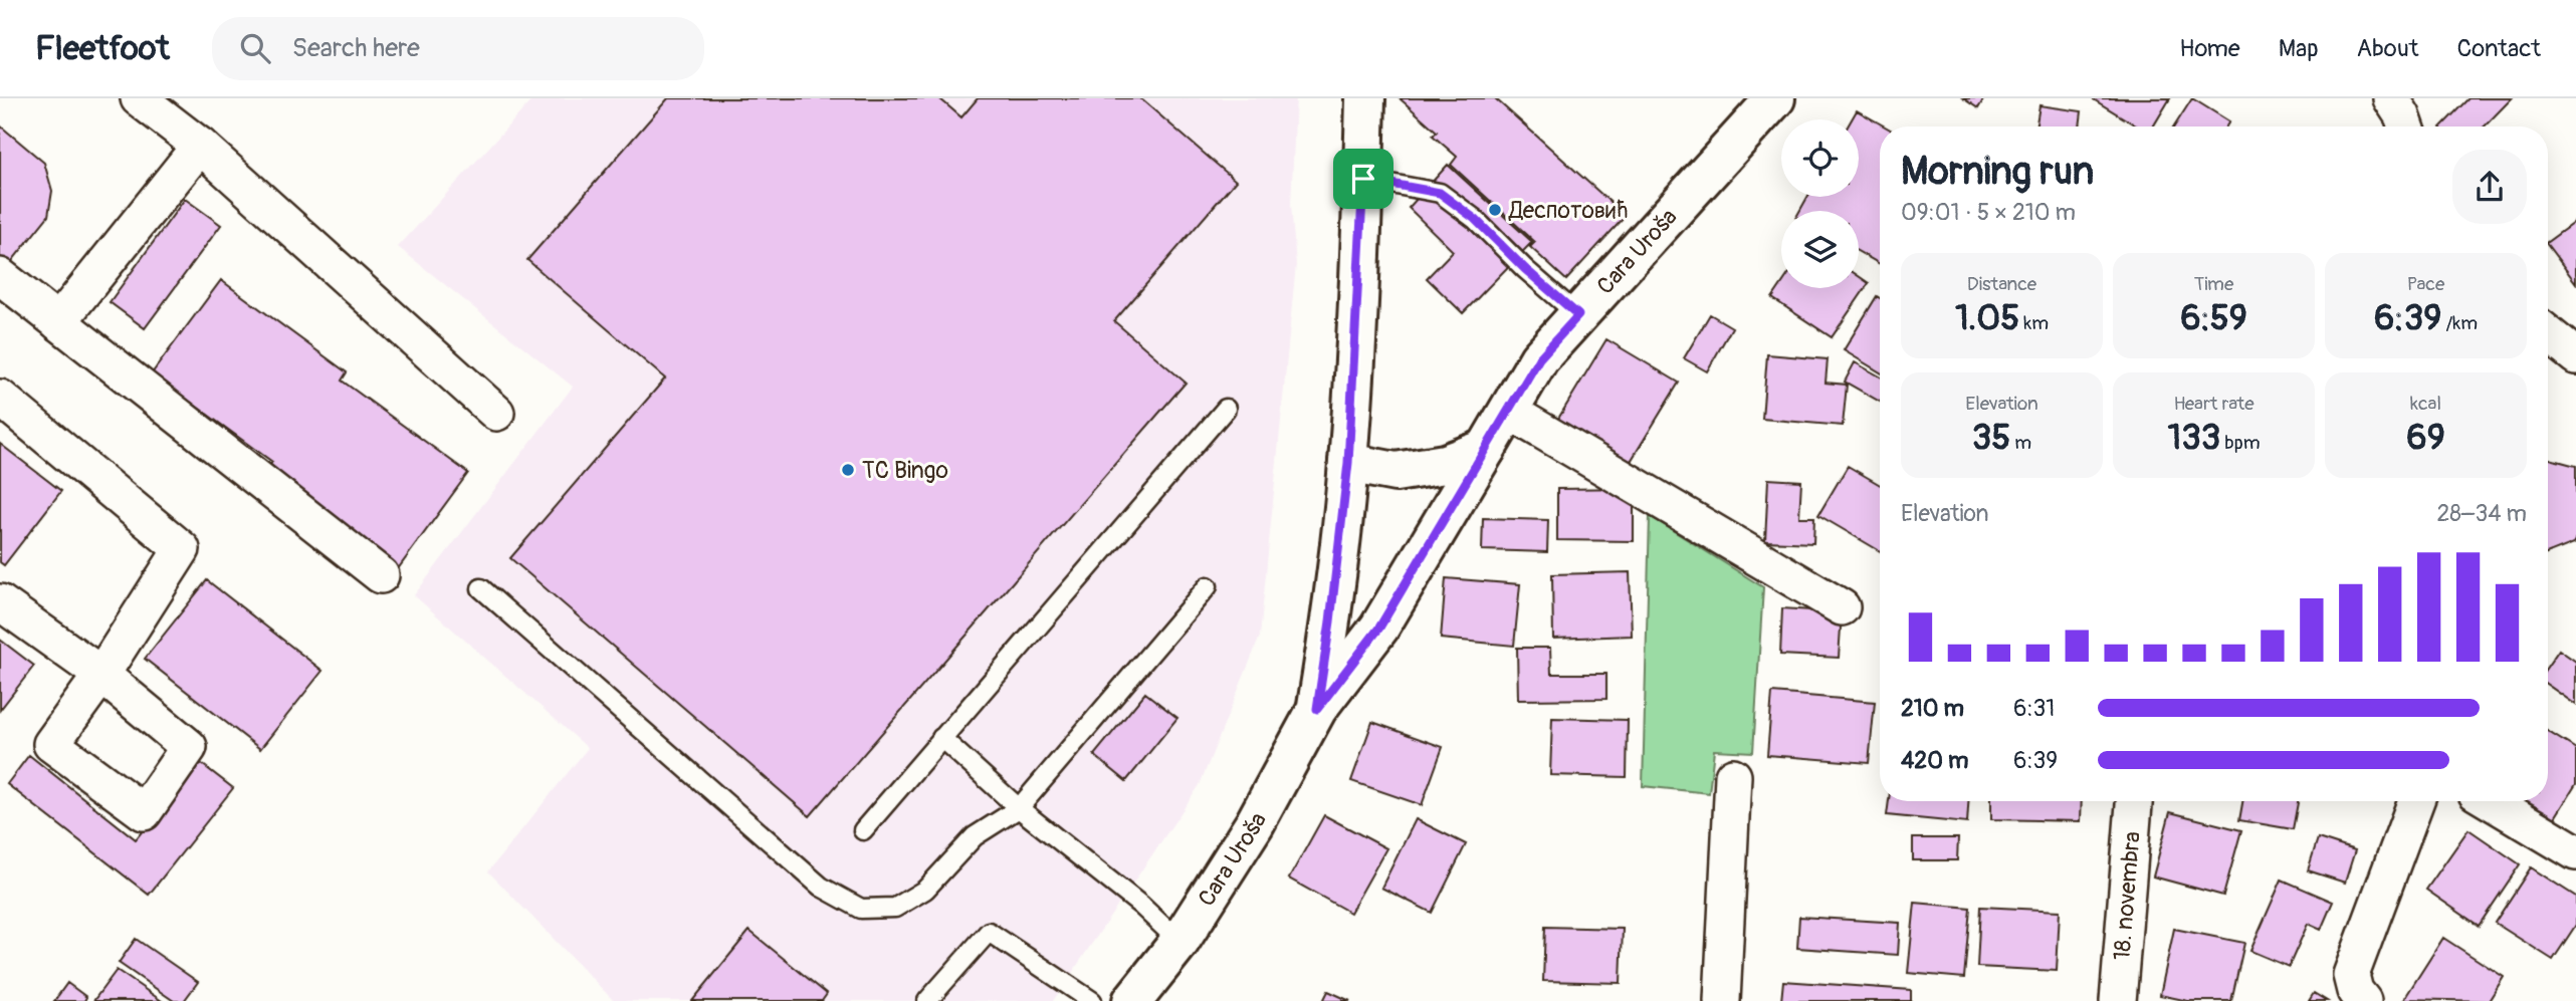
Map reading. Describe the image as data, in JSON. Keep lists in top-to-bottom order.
{
  "streets": {
    "main road": ["Cara Uroša"],
    "street": ["18. novembra"]
  },
  "places": ["Деспотовић", "TC Bingo"],
  "page": {
    "header": "Fleetfoot",
    "search": "Search here",
    "nav": [
      "Home",
      "Map",
      "About",
      "Contact"
    ],
    "heading": ["Morning run", "09:01 · 5 × 210 m"],
    "stats": [
      ["Distance", "1.05 km"],
      ["Time", "6:59"],
      ["Pace", "6:39 /km"],
      ["Elevation", "35 m"],
      ["Heart rate", "133 bpm"],
      ["kcal", "69"]
    ],
    "chart": ["Elevation", "28–34 m"],
    "list": [
      {
        "name": "210 m",
        "note": "6:31"
      },
      {
        "name": "420 m",
        "note": "6:39"
      }
    ]
  }
}
